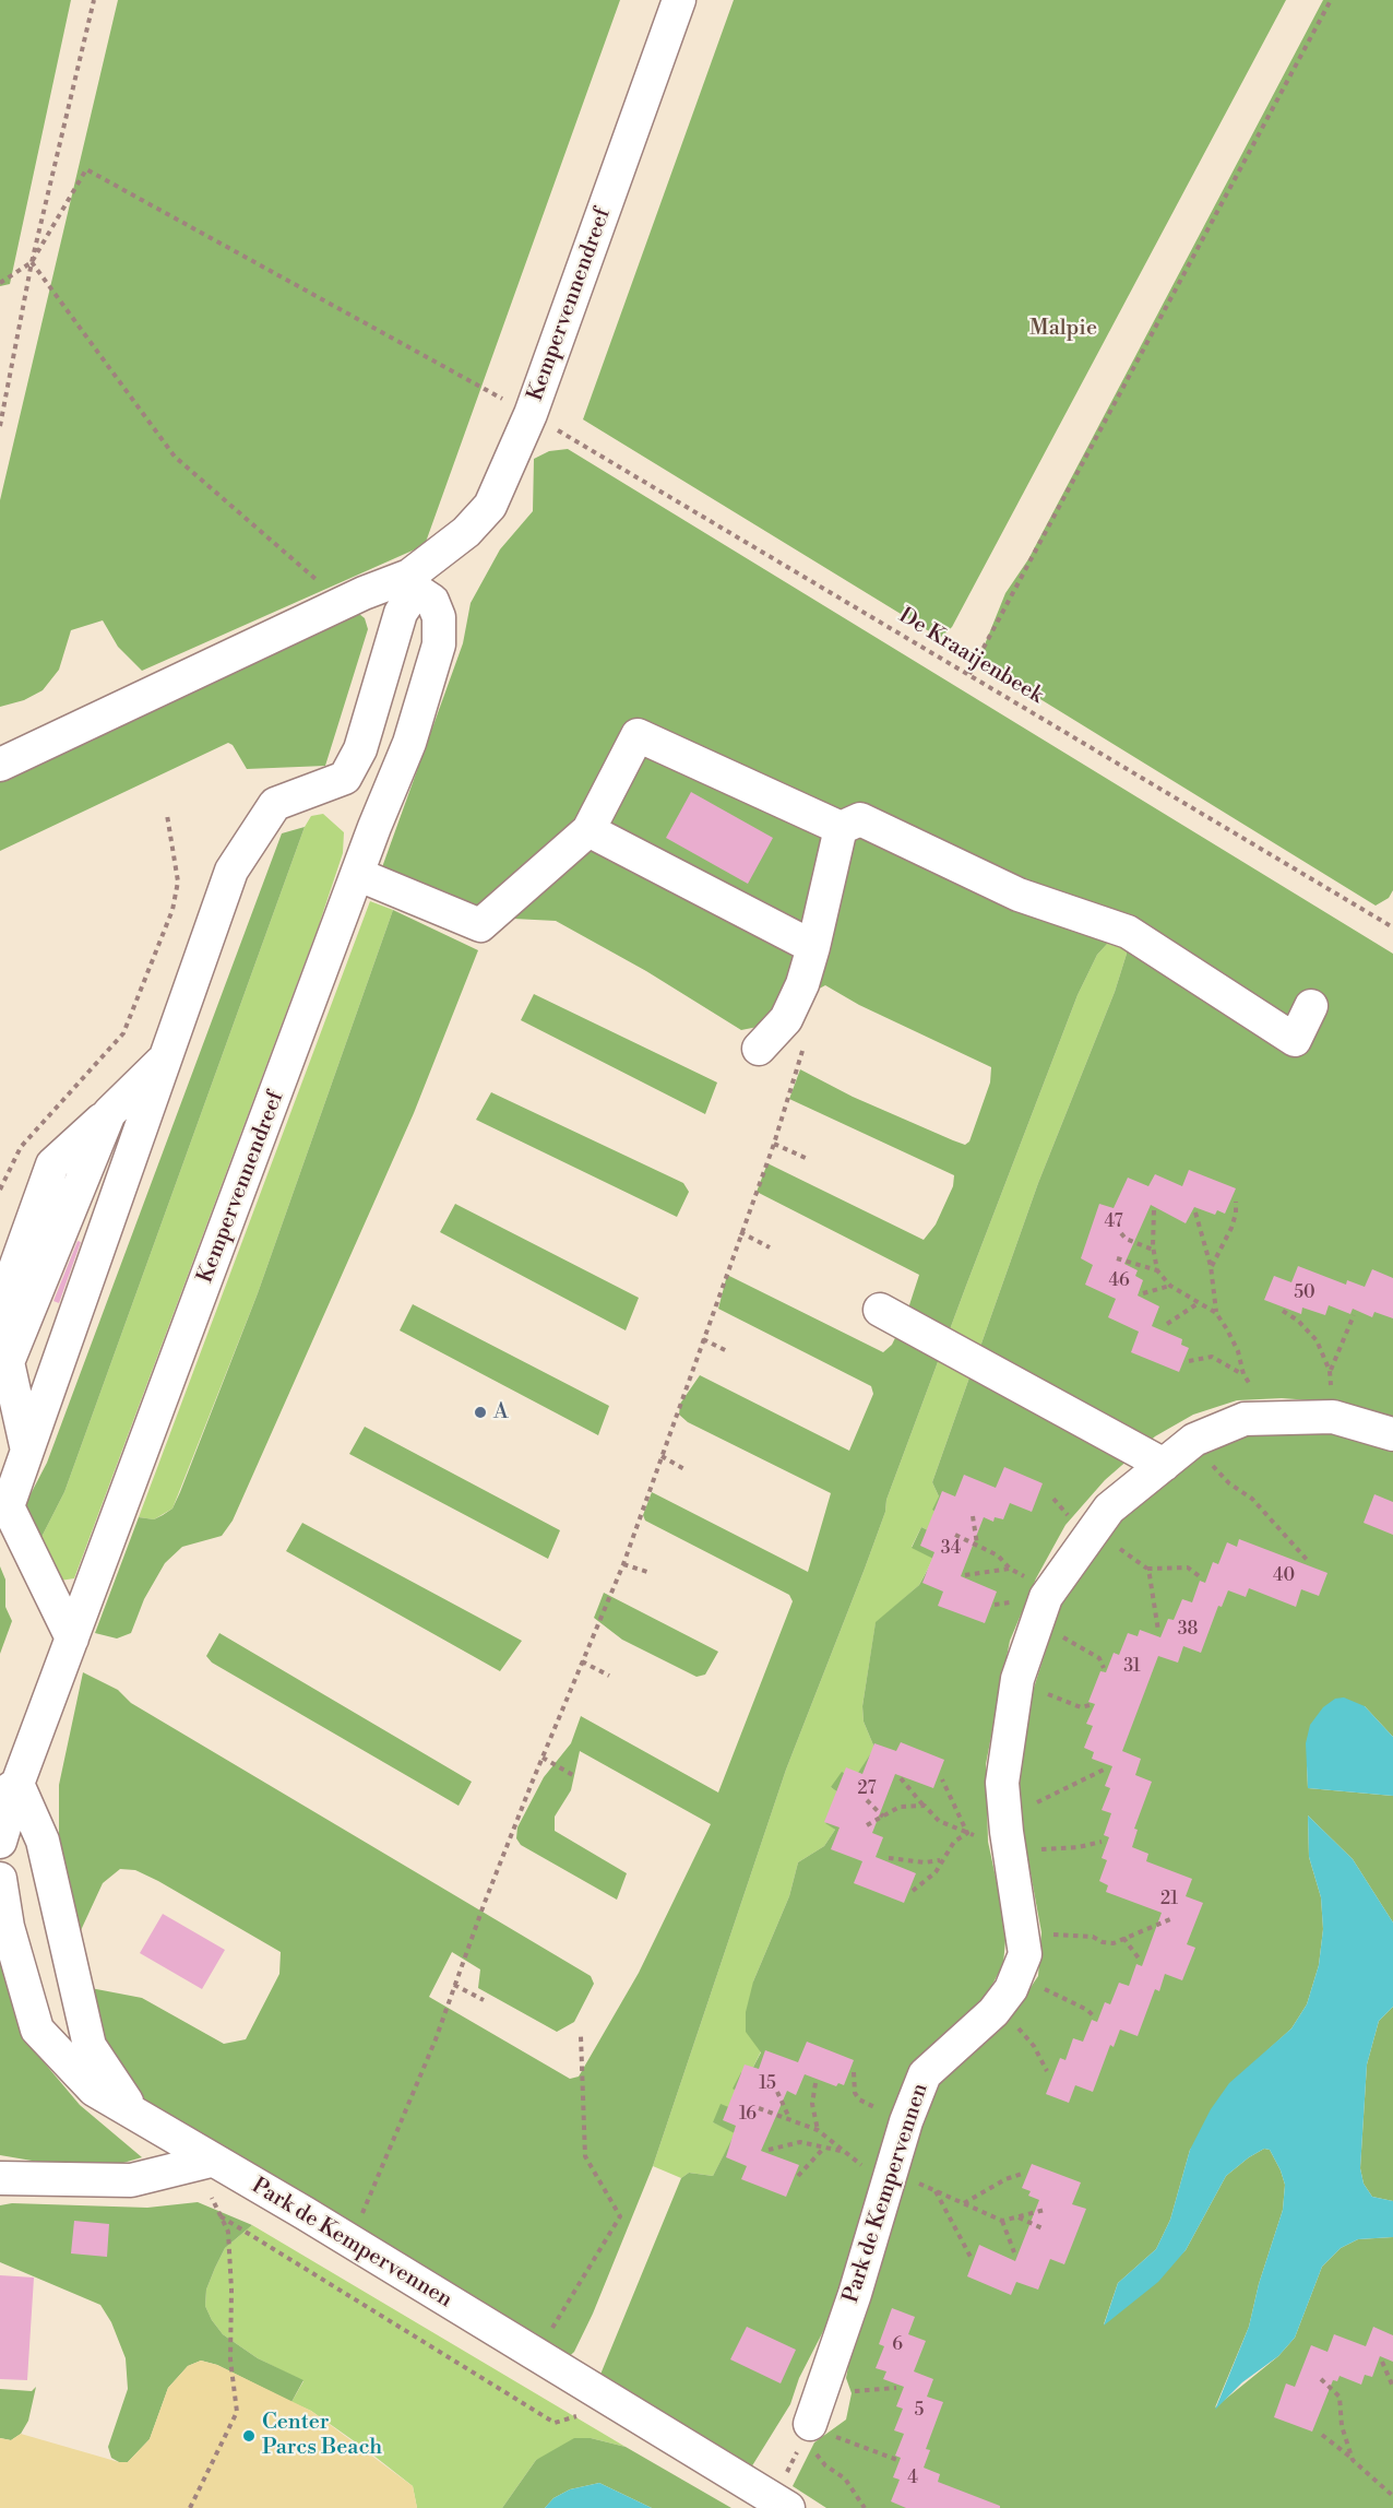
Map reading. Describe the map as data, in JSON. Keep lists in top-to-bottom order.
{
  "streets": {
    "street": ["Kempervennendreef", "Park de Kempervennen"],
    "path": ["De Kraaijenbeek"]
  },
  "crossings": [
    ["Kempervennendreef", "De Kraaijenbeek"],
    ["Kempervennendreef", "Park de Kempervennen"]
  ],
  "parks": ["Malpie"],
  "places": ["A", "Center Parcs Beach"],
  "house_numbers": [
    "47",
    "46",
    "50",
    "34",
    "40",
    "38",
    "31",
    "27",
    "21",
    "15",
    "16",
    "6",
    "5",
    "4"
  ]
}
